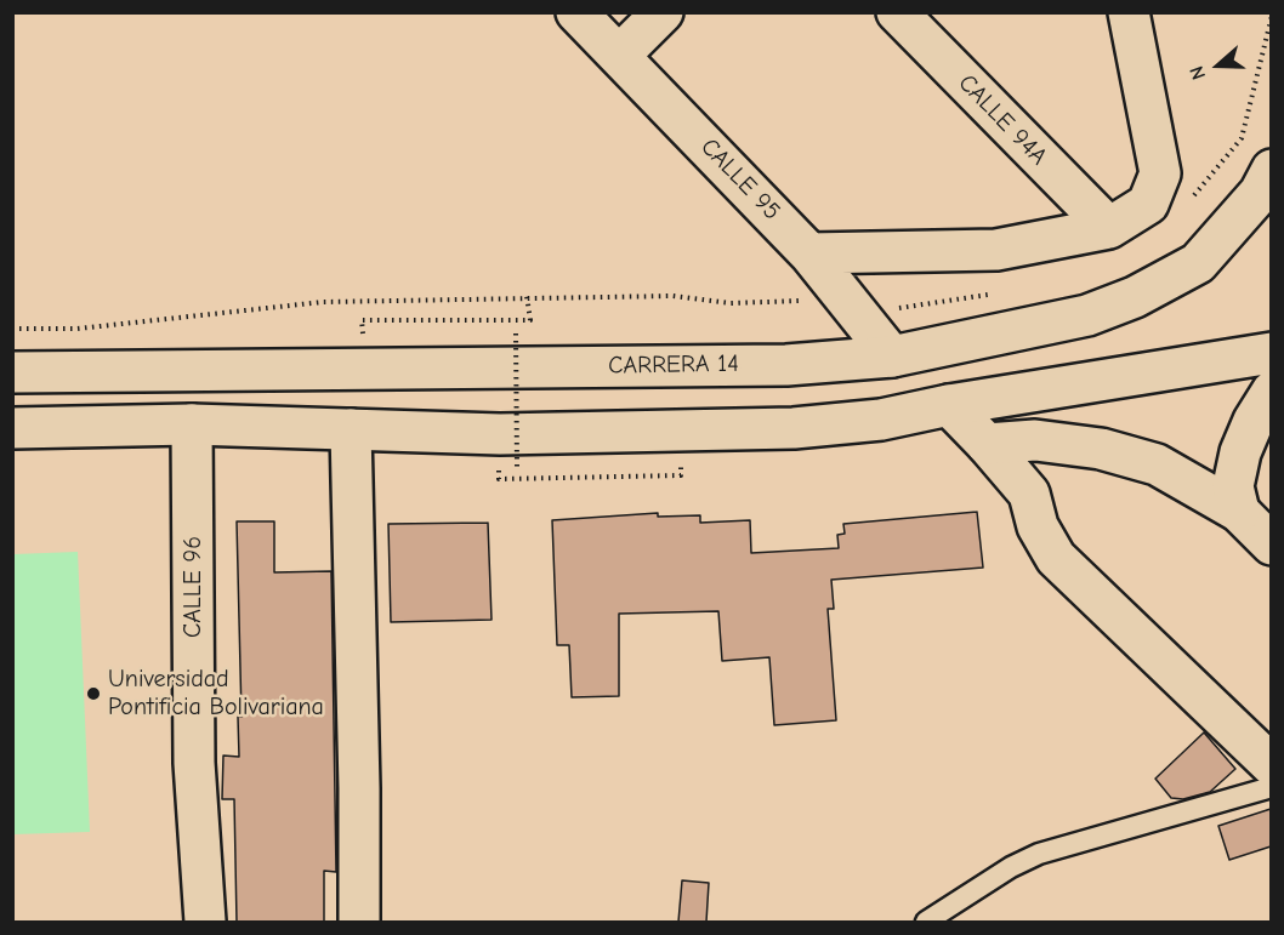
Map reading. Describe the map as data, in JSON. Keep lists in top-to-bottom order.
{
  "streets": {
    "main road": [
      "CALLE 94A",
      "CALLE 95",
      "CARRERA 14",
      "CALLE 96"
    ]
  },
  "crossings": [
    ["CALLE 95", "CARRERA 14"]
  ],
  "places": ["Universidad Pontificia Bolivariana"],
  "north": "left"
}
